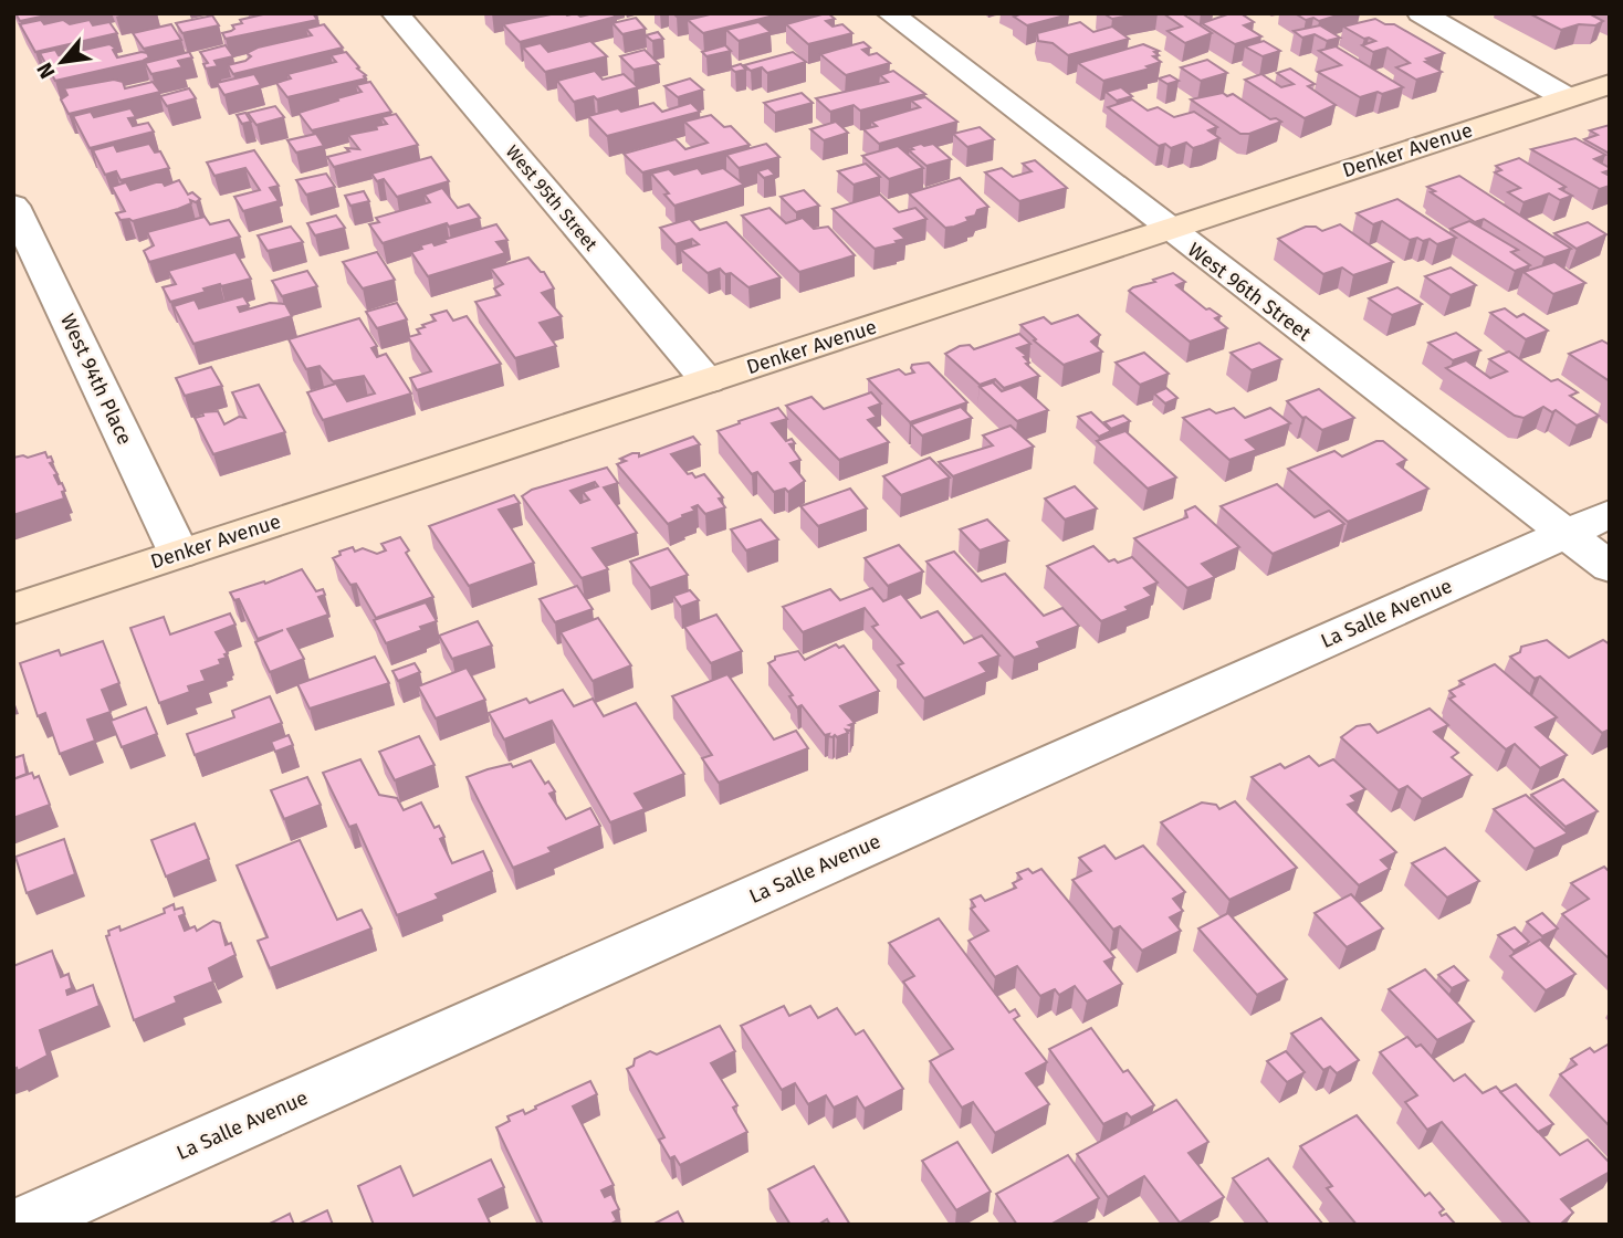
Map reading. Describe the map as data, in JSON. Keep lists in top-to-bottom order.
{
  "streets": {
    "street": [
      "Denker Avenue",
      "West 95th Street",
      "West 96th Street",
      "West 94th Place",
      "La Salle Avenue"
    ]
  },
  "crossings": [
    ["Denker Avenue", "West 95th Street"],
    ["Denker Avenue", "West 96th Street"],
    ["Denker Avenue", "West 94th Place"],
    ["West 96th Street", "La Salle Avenue"]
  ],
  "north": "bottom left"
}
